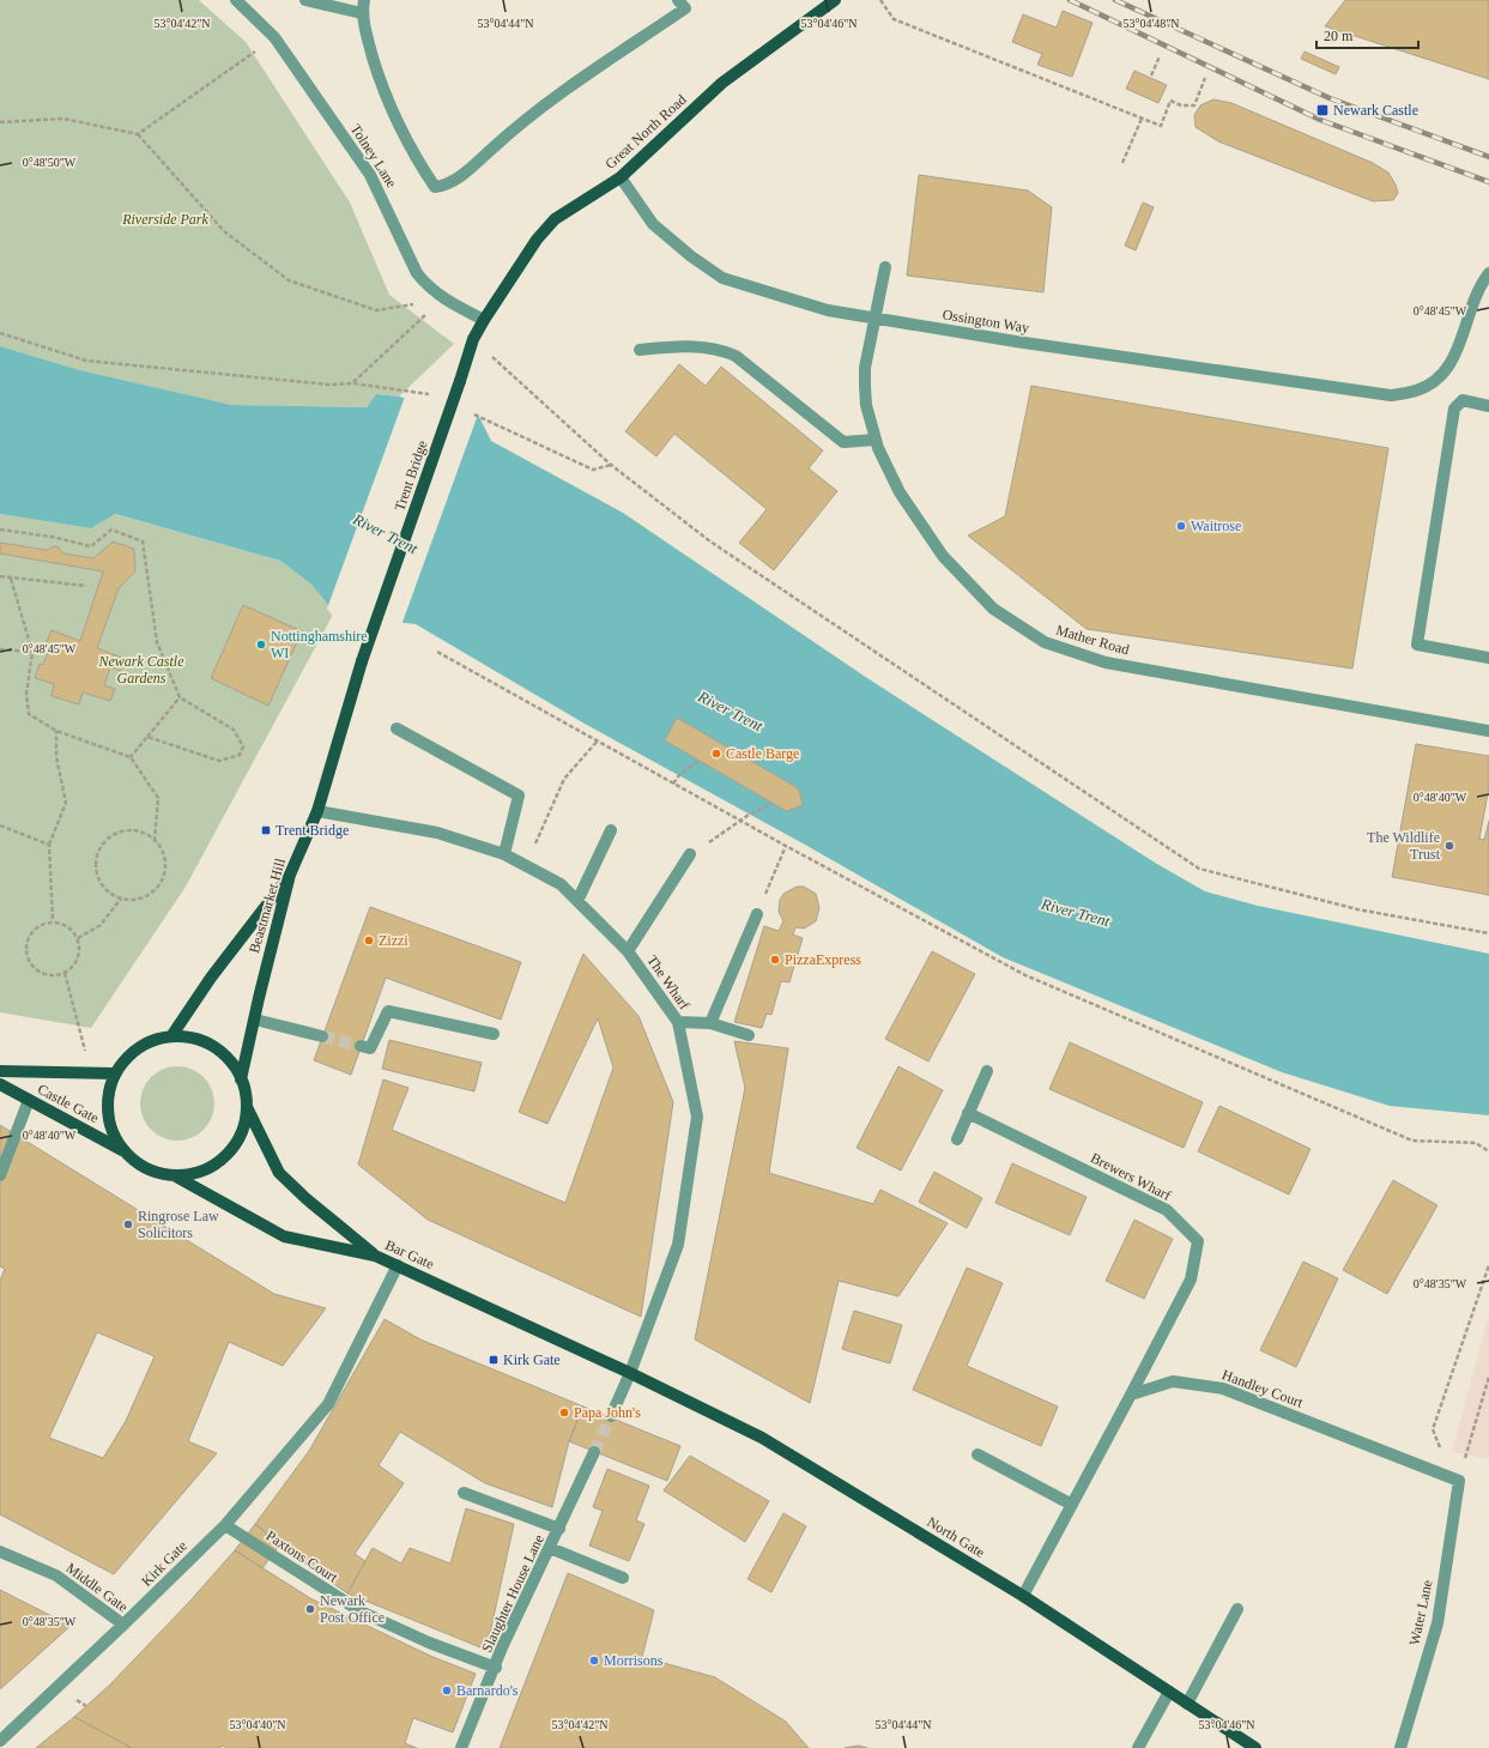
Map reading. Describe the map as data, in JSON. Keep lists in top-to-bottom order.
{
  "streets": {
    "main road": [
      "Great North Road",
      "Trent Bridge",
      "Beastmarket Hill",
      "Castle Gate",
      "Bar Gate",
      "North Gate"
    ],
    "street": [
      "Tolney Lane",
      "Ossington Way",
      "Mather Road",
      "The Wharf",
      "Brewers Wharf",
      "Handley Court",
      "Paxtons Court",
      "Kirk Gate",
      "Middle Gate",
      "Slaughter House Lane",
      "Water Lane"
    ]
  },
  "crossings": [
    ["Great North Road", "Tolney Lane"],
    ["Great North Road", "Ossington Way"],
    ["Great North Road", "Trent Bridge"],
    ["Ossington Way", "Mather Road"],
    ["Trent Bridge", "Beastmarket Hill"],
    ["Beastmarket Hill", "The Wharf"],
    ["Beastmarket Hill", "Castle Gate"],
    ["Beastmarket Hill", "Bar Gate"],
    ["The Wharf", "Bar Gate"],
    ["The Wharf", "North Gate"],
    ["Castle Gate", "Bar Gate"],
    ["Brewers Wharf", "Handley Court"],
    ["Bar Gate", "North Gate"],
    ["Bar Gate", "Kirk Gate"],
    ["Handley Court", "Water Lane"],
    ["Paxtons Court", "Kirk Gate"],
    ["Paxtons Court", "Slaughter House Lane"],
    ["Kirk Gate", "Middle Gate"]
  ],
  "water": ["River Trent"],
  "parks": ["Riverside Park", "Newark Castle Gardens"],
  "places": {
    "transit": ["Newark Castle", "Trent Bridge", "Kirk Gate"],
    "other": [
      "Waitrose",
      "Nottinghamshire WI",
      "Castle Barge",
      "The Wildlife Trust",
      "Zizzi",
      "PizzaExpress",
      "Ringrose Law Solicitors",
      "Papa John's",
      "Newark Post Office",
      "Morrisons",
      "Barnardo's"
    ]
  },
  "scale_bar": "20 m",
  "coordinates": [
    "53°04'42\"N",
    "53°04'44\"N",
    "53°04'46\"N",
    "53°04'48\"N",
    "0°48'50\"W",
    "0°48'45\"W",
    "0°48'40\"W",
    "0°48'35\"W",
    "53°04'40\"N"
  ]
}
